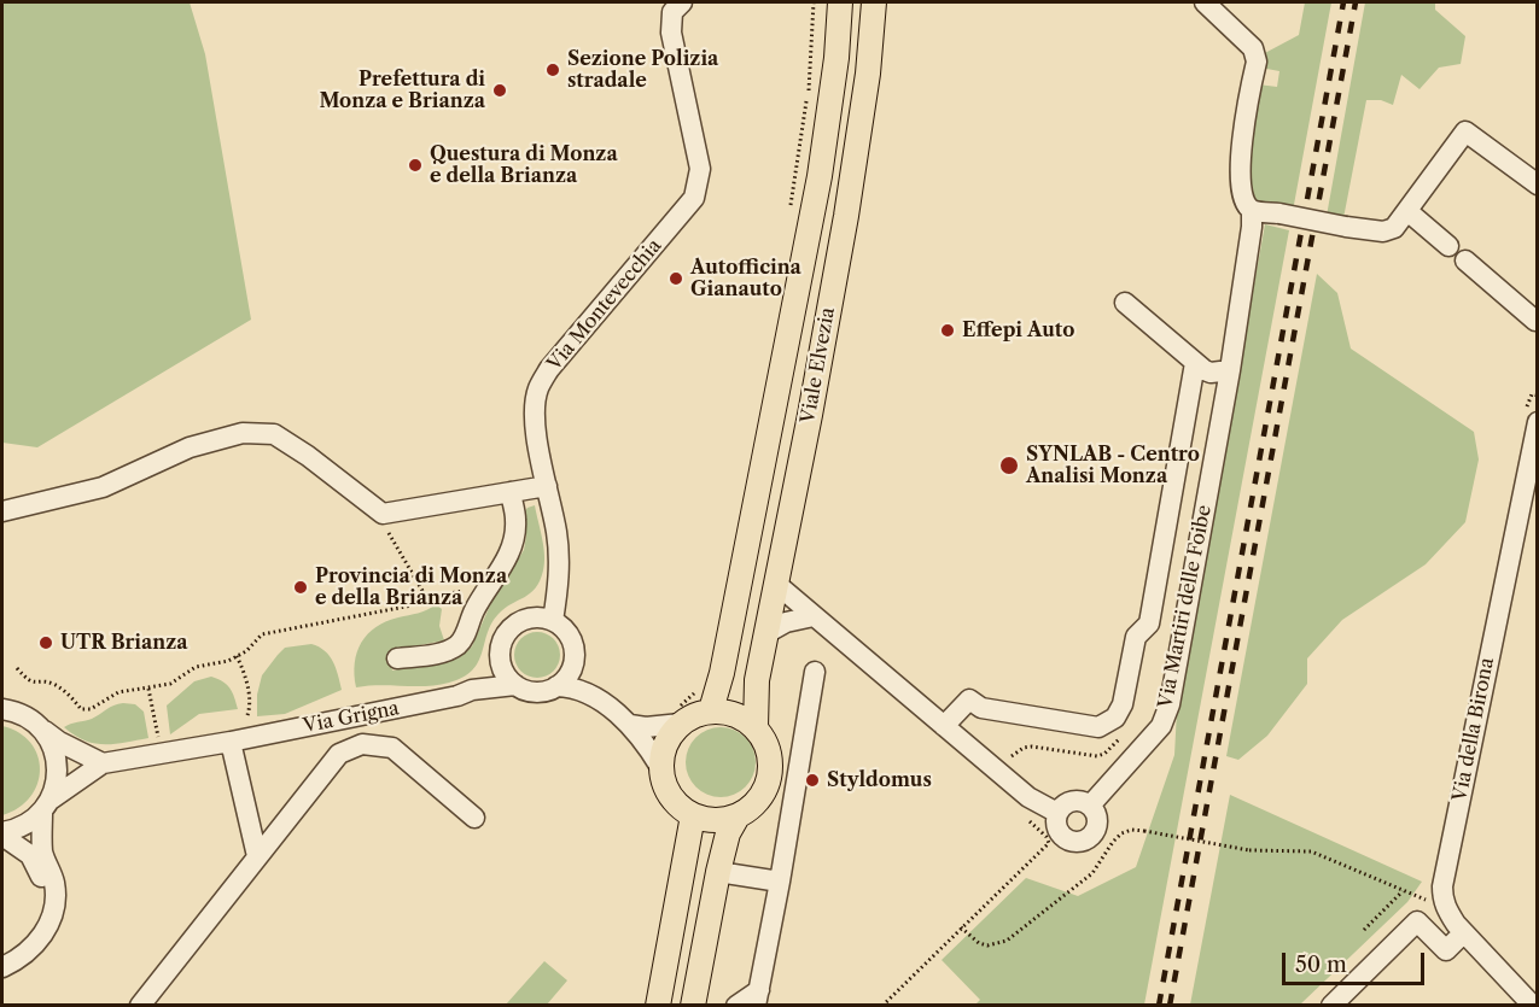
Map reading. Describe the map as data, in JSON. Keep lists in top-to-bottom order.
{
  "streets": {
    "main road": ["Viale Elvezia"],
    "street": [
      "Via Montevecchia",
      "Via Martiri delle Foibe",
      "Via Grigna",
      "Via della Birona"
    ]
  },
  "crossings": [
    ["Via Montevecchia", "Via Grigna"]
  ],
  "places": [
    "Sezione Polizia stradale",
    "Prefettura di Monza e Brianza",
    "Questura di Monza e della Brianza",
    "Autofficina Gianauto",
    "Effepi Auto",
    "SYNLAB - Centro Analisi Monza",
    "Provincia di Monza e della Brianza",
    "UTR Brianza",
    "Styldomus"
  ],
  "scale_bar": "50 m"
}
